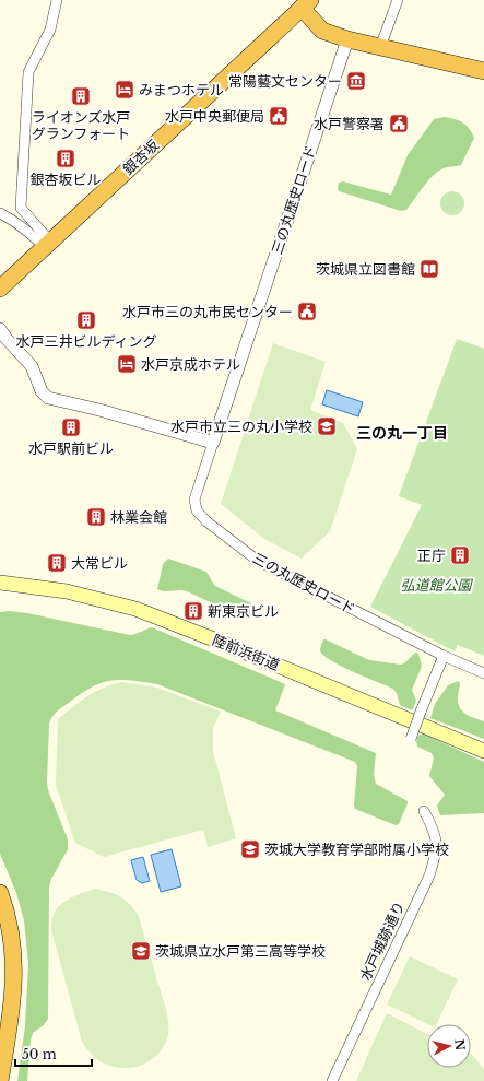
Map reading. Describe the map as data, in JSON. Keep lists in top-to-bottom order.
{
  "streets": {
    "highway": ["銀杏坂"],
    "main road": ["陸前浜街道"],
    "street": ["三の丸歴史ロード", "水戸城跡通り"]
  },
  "districts": ["三の丸一丁目"],
  "parks": ["弘道館公園"],
  "places": {
    "museum": ["常陽藝文センター"],
    "hotel": ["みまつホテル", "水戸京成ホテル"],
    "building": [
      "ライオンズ水戸 グランフォート",
      "銀杏坂ビル",
      "水戸三井ビルディング",
      "水戸駅前ビル",
      "林業会館",
      "正庁",
      "大常ビル",
      "新東京ビル"
    ],
    "public building": ["水戸中央郵便局", "水戸警察署", "水戸市三の丸市民センター"],
    "library": ["茨城県立図書館"],
    "school or university": ["水戸市立三の丸小学校", "茨城大学教育学部附属小学校", "茨城県立水戸第三高等学校"]
  },
  "scale_bar": "50 m",
  "north": "right"
}
